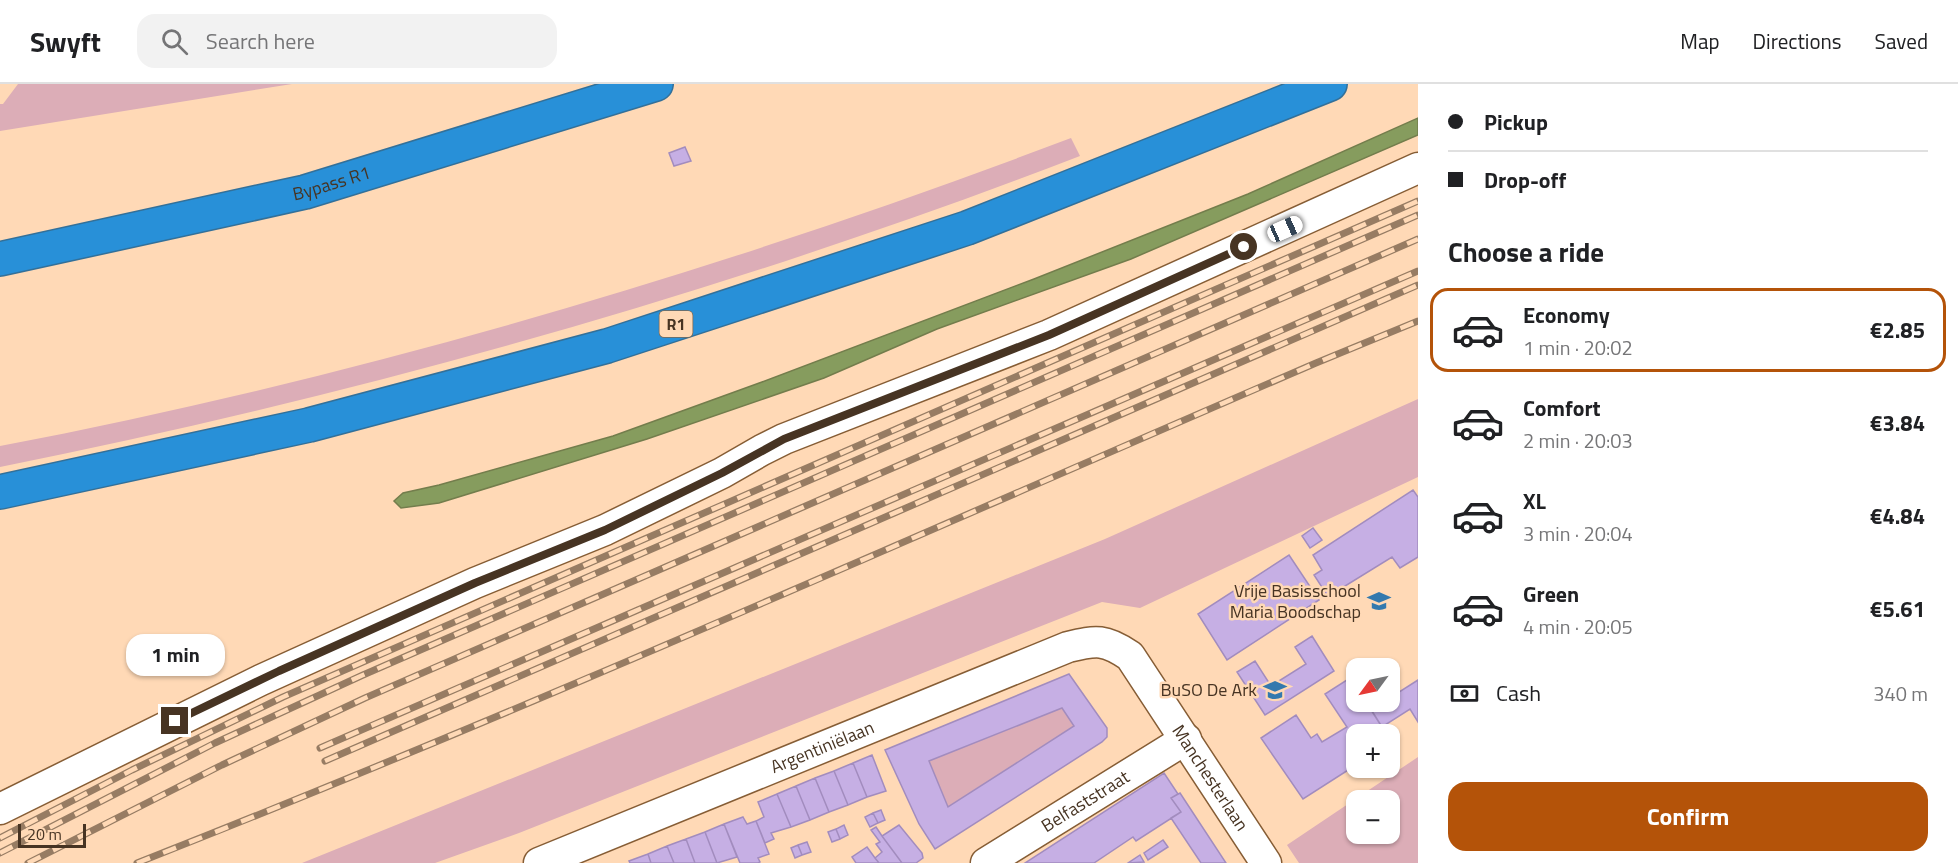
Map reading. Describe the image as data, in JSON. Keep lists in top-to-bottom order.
{
  "streets": {
    "highway": ["Bypass R1", "R1"],
    "street": ["Argentiniëlaan", "Manchesterlaan", "Belfaststraat"]
  },
  "crossings": [
    ["Argentiniëlaan", "Manchesterlaan"],
    ["Manchesterlaan", "Belfaststraat"]
  ],
  "places": {
    "school or university": ["Vrije Basisschool Maria Boodschap", "BuSO De Ark"]
  },
  "scale_bar": "20 m",
  "north": "bottom left",
  "page": {
    "header": "Swyft",
    "search": "Search here",
    "nav": ["Map", "Directions", "Saved"],
    "banner": ["Pickup", "Drop-off"],
    "heading": "Choose a ride",
    "list": [
      {
        "name": "Economy",
        "note": "1 min · 20:02",
        "value": "€2.85"
      },
      {
        "name": "Comfort",
        "note": "2 min · 20:03",
        "value": "€3.84"
      },
      {
        "name": "XL",
        "note": "3 min · 20:04",
        "value": "€4.84"
      },
      {
        "name": "Green",
        "note": "4 min · 20:05",
        "value": "€5.61"
      }
    ],
    "bubble": "1 min",
    "map_buttons": ["+", "−"],
    "pay": ["Cash", "340 m"],
    "buttons": "Confirm",
    "scale": "20 m"
  }
}
